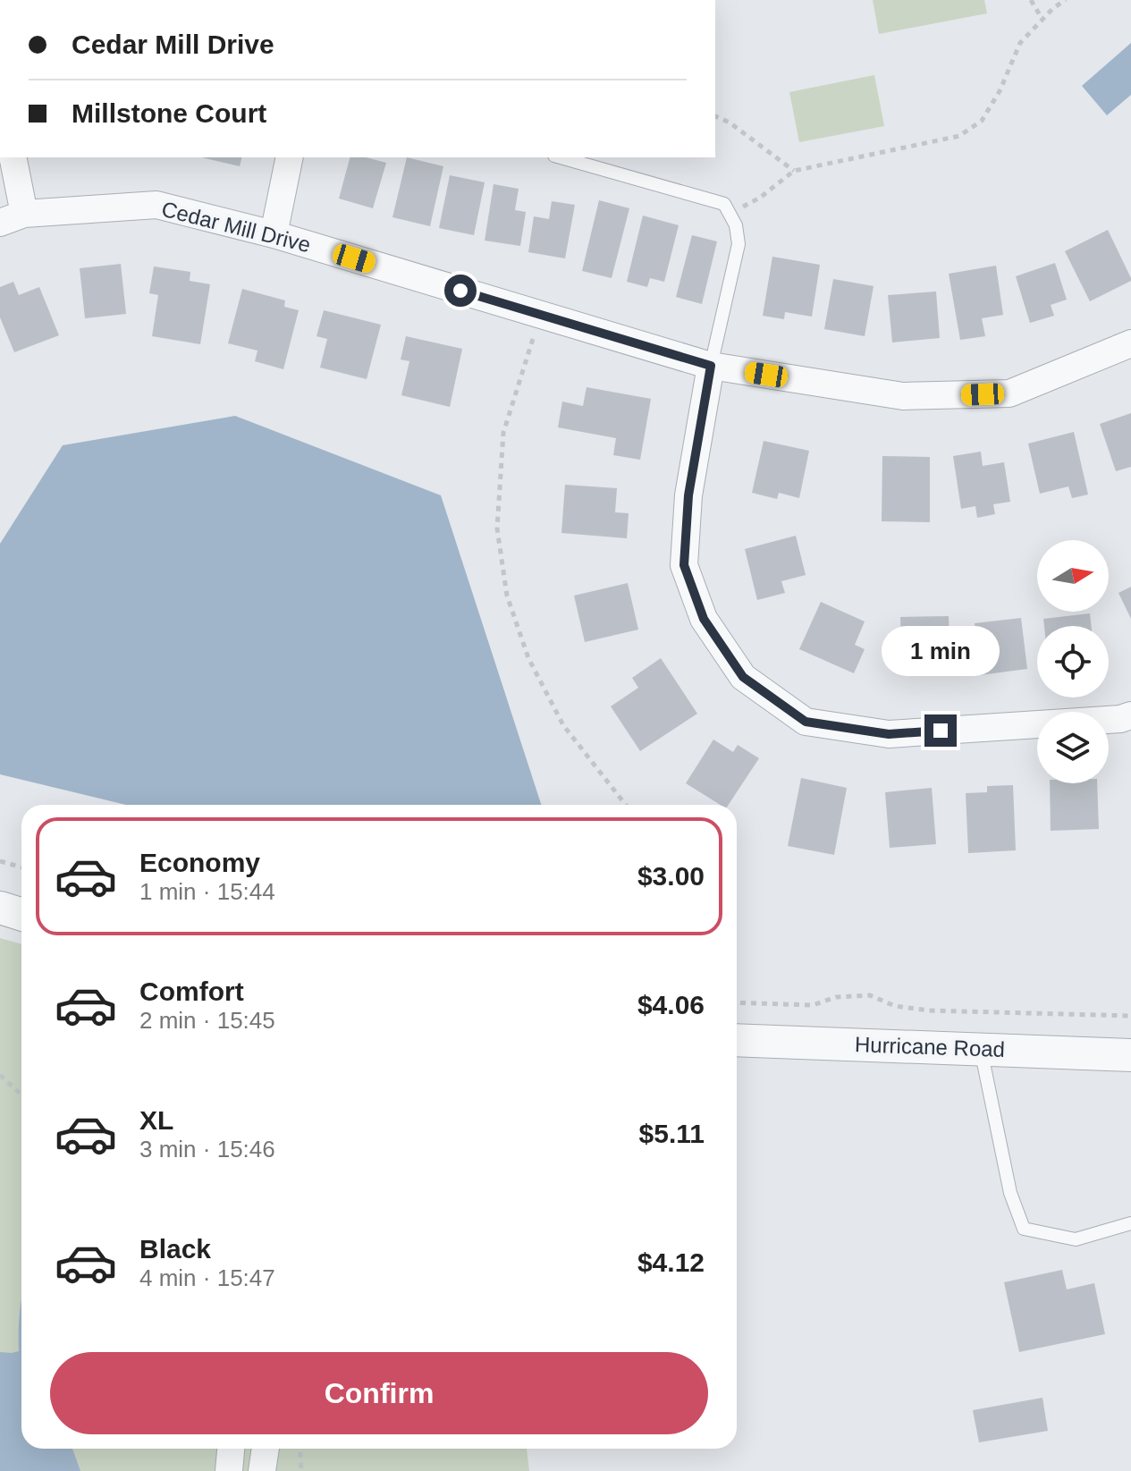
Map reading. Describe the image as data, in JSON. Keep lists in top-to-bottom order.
{
  "streets": {
    "street": ["Cedar Mill Drive", "Hurricane Road"]
  },
  "north": "right",
  "page": {
    "banner": ["Cedar Mill Drive", "Millstone Court"],
    "bubble": "1 min",
    "list": [
      {
        "name": "Economy",
        "note": "1 min · 15:44",
        "value": "$3.00"
      },
      {
        "name": "Comfort",
        "note": "2 min · 15:45",
        "value": "$4.06"
      },
      {
        "name": "XL",
        "note": "3 min · 15:46",
        "value": "$5.11"
      },
      {
        "name": "Black",
        "note": "4 min · 15:47",
        "value": "$4.12"
      }
    ],
    "buttons": "Confirm"
  }
}
